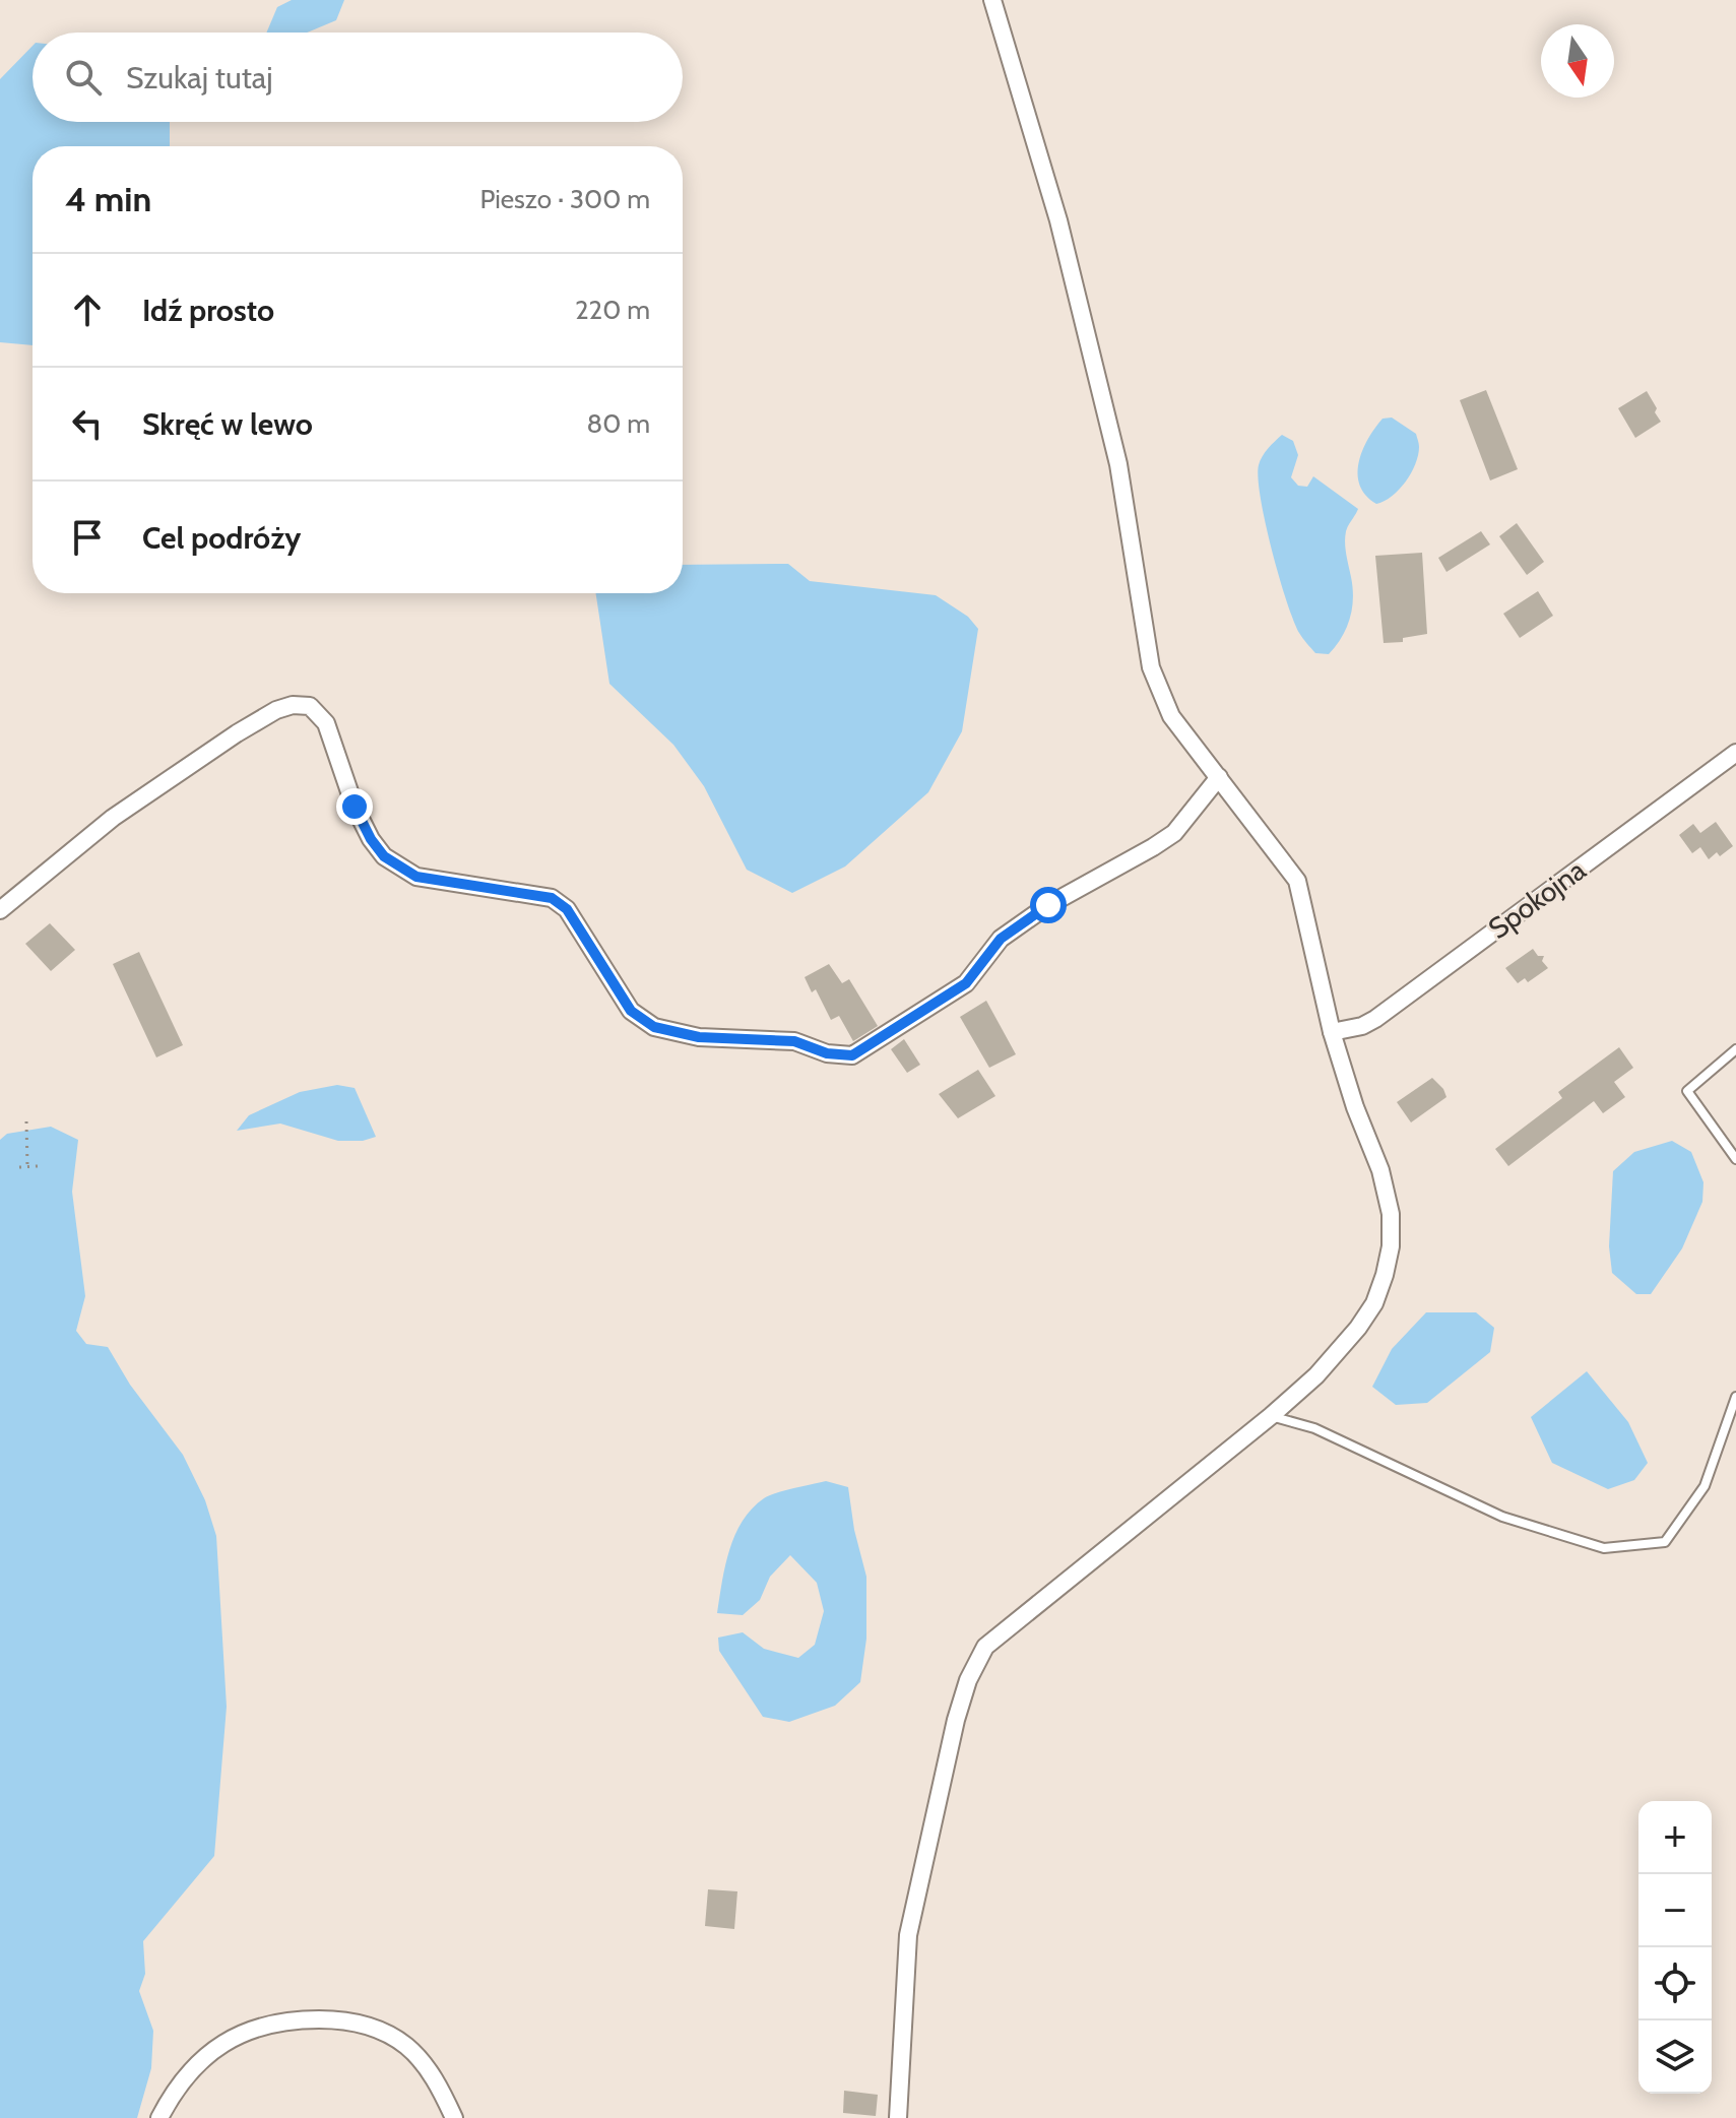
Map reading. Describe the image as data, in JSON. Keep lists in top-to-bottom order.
{
  "streets": {
    "street": ["Spokojna"]
  },
  "north": "bottom",
  "page": {
    "search": "Szukaj tutaj",
    "heading": ["4 min", "Pieszo · 300 m"],
    "list": [
      ["Idź prosto", "220 m"],
      ["Skręć w lewo", "80 m"],
      "Cel podróży"
    ],
    "map_buttons": ["+", "−"]
  }
}
